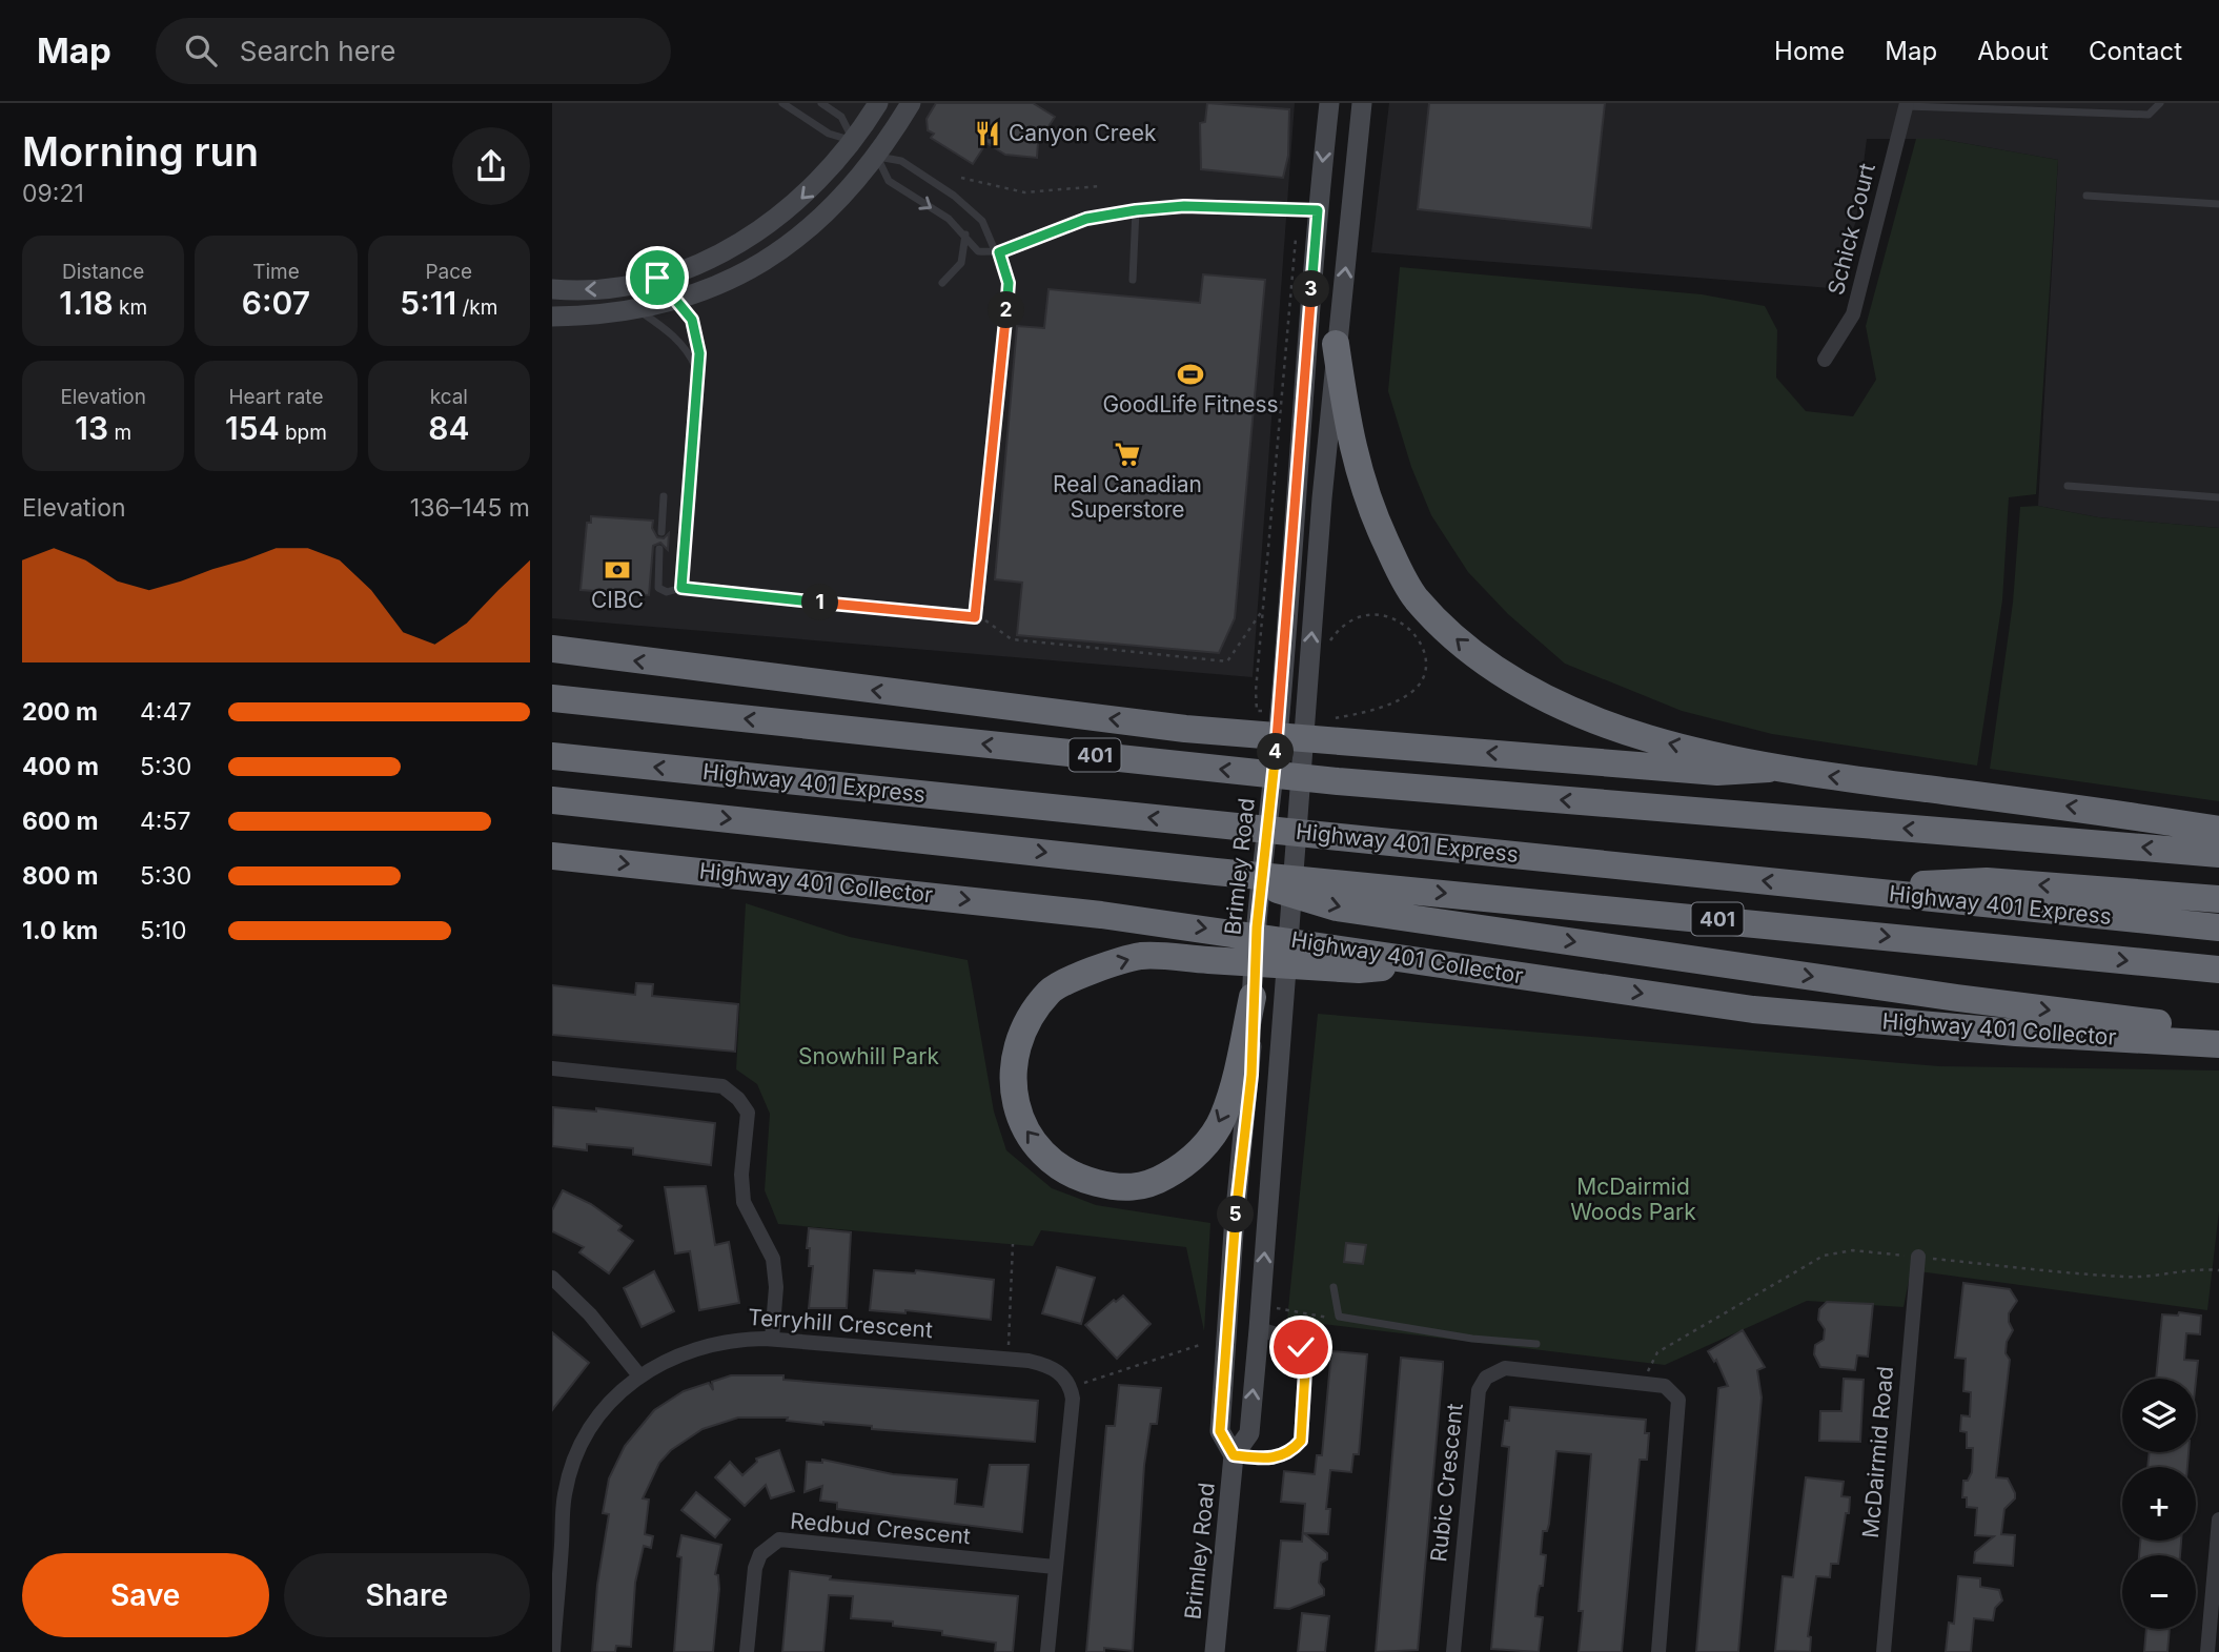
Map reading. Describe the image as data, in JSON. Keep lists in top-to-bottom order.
{
  "streets": {
    "highway": ["401", "Highway 401 Express", "Highway 401 Collector"],
    "main road": ["Brimley Road"],
    "street": [
      "Schick Court",
      "Terryhill Crescent",
      "McDairmid Road",
      "Rubic Crescent",
      "Redbud Crescent"
    ]
  },
  "parks": ["Snowhill Park", "McDairmid Woods Park"],
  "places": {
    "restaurant": ["Canyon Creek"],
    "sports": ["GoodLife Fitness"],
    "supermarket": ["Real Canadian Superstore"],
    "bank": ["CIBC"]
  },
  "page": {
    "header": "Map",
    "search": "Search here",
    "nav": [
      "Home",
      "Map",
      "About",
      "Contact"
    ],
    "heading": ["Morning run", "09:21"],
    "stats": [
      ["Distance", "1.18 km"],
      ["Time", "6:07"],
      ["Pace", "5:11 /km"],
      ["Elevation", "13 m"],
      ["Heart rate", "154 bpm"],
      ["kcal", "84"]
    ],
    "pins": [
      "3",
      "2",
      "1",
      "4",
      "5"
    ],
    "chart": ["Elevation", "136–145 m"],
    "list": [
      {
        "name": "200 m",
        "note": "4:47"
      },
      {
        "name": "400 m",
        "note": "5:30"
      },
      {
        "name": "600 m",
        "note": "4:57"
      },
      {
        "name": "800 m",
        "note": "5:30"
      },
      {
        "name": "1.0 km",
        "note": "5:10"
      }
    ],
    "map_buttons": ["+", "−"],
    "buttons": ["Save", "Share"]
  }
}
